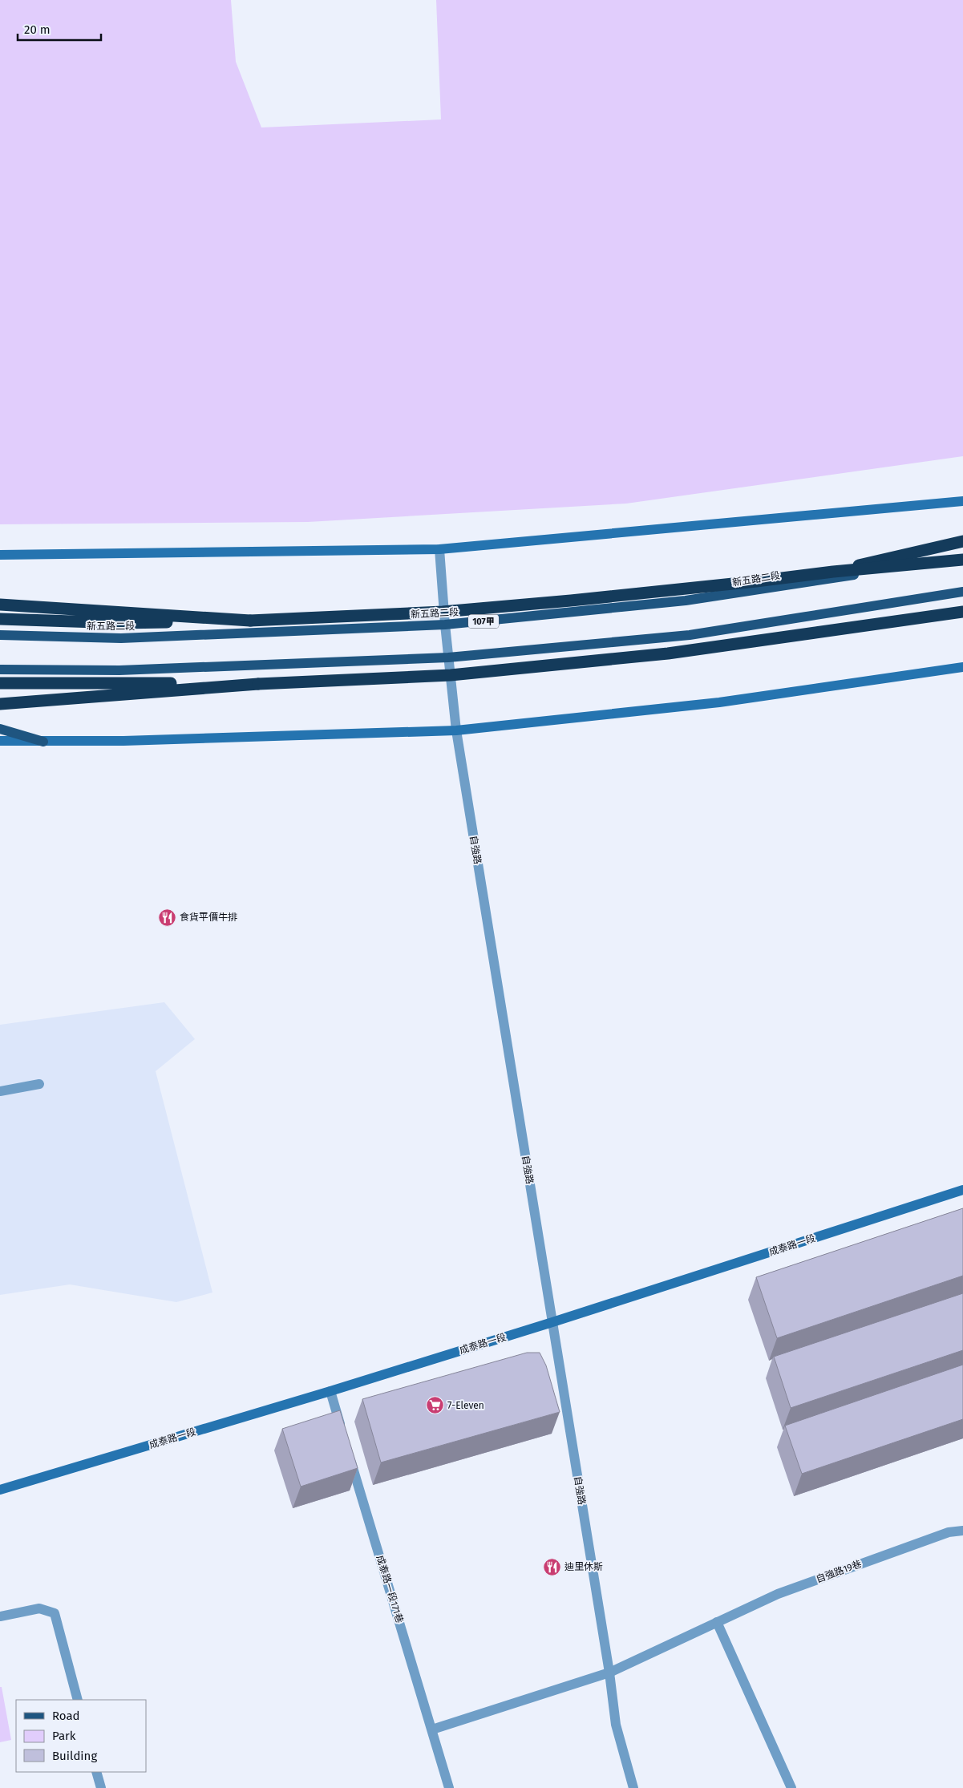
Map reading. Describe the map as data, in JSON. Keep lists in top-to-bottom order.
{
  "streets": {
    "main road": ["新五路二段", "107甲", "成泰路一段"],
    "street": ["自強路", "自強路19巷", "成泰路一段171巷"]
  },
  "crossings": [
    ["新五路二段", "自強路"],
    ["自強路", "成泰路一段"],
    ["自強路", "自強路19巷"],
    ["自強路19巷", "成泰路一段171巷"]
  ],
  "places": {
    "restaurant": ["食貨平價牛排", "迪里休斯"],
    "supermarket": ["7-Eleven"]
  },
  "legend": ["Road", "Park", "Building"],
  "scale_bar": "20 m"
}
